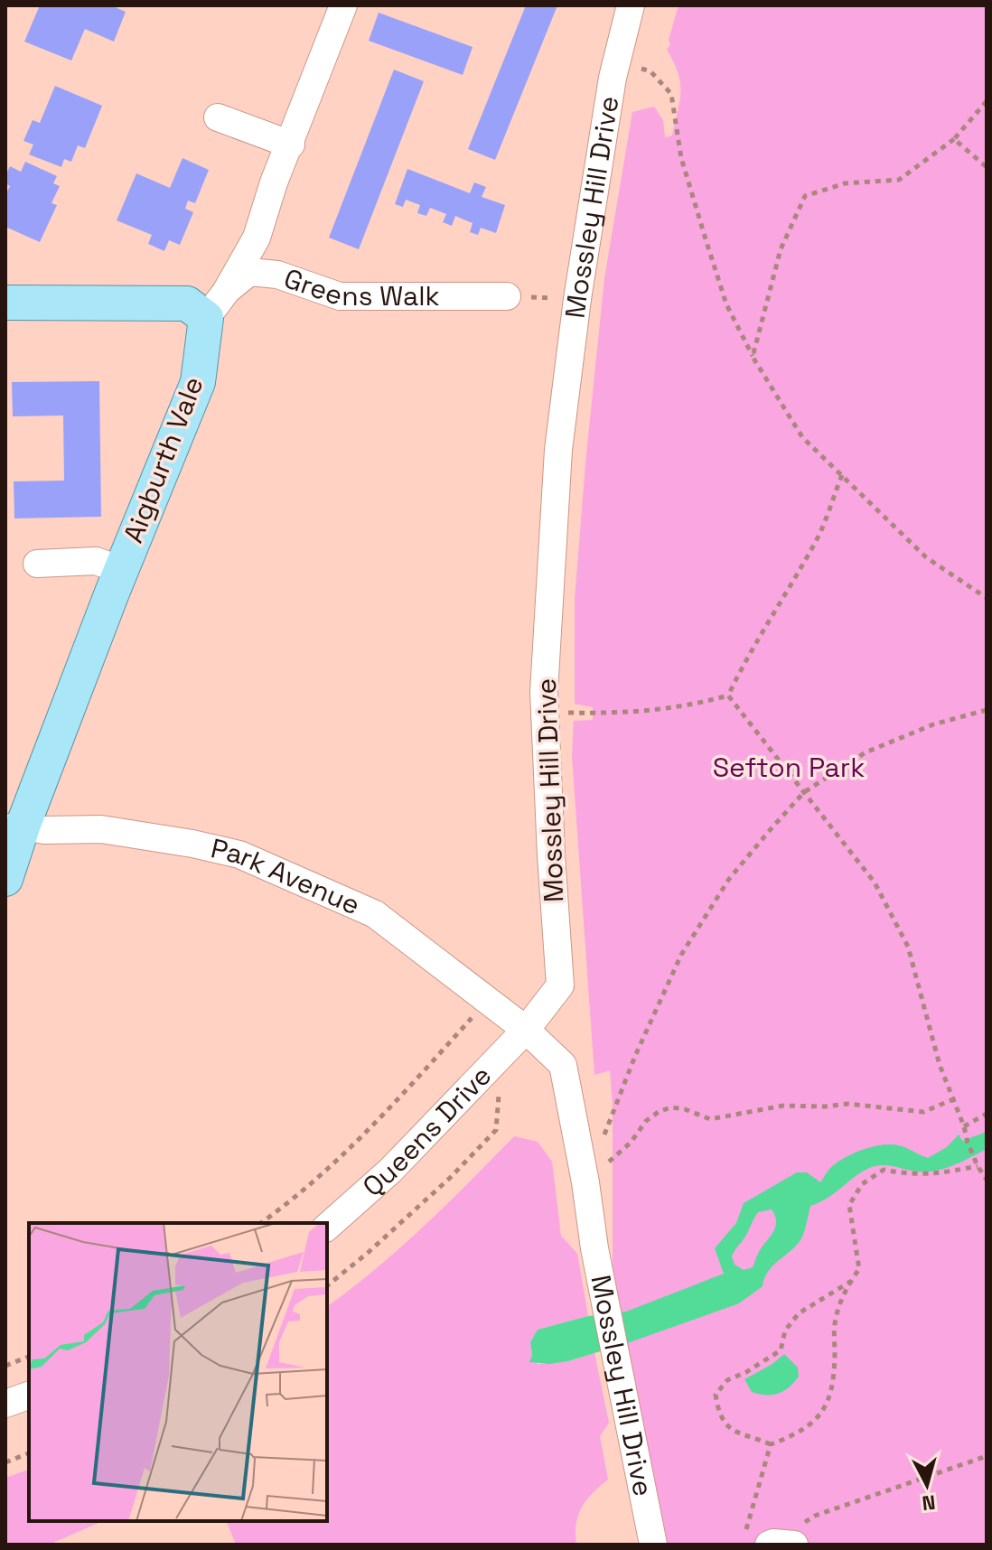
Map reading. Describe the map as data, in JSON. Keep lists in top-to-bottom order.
{
  "streets": {
    "main road": ["Aigburth Vale"],
    "street": [
      "Mossley Hill Drive",
      "Greens Walk",
      "Park Avenue",
      "Queens Drive"
    ]
  },
  "crossings": [
    ["Mossley Hill Drive", "Park Avenue"],
    ["Mossley Hill Drive", "Queens Drive"],
    ["Greens Walk", "Aigburth Vale"],
    ["Aigburth Vale", "Park Avenue"],
    ["Park Avenue", "Queens Drive"]
  ],
  "parks": ["Sefton Park"],
  "north": "bottom"
}
